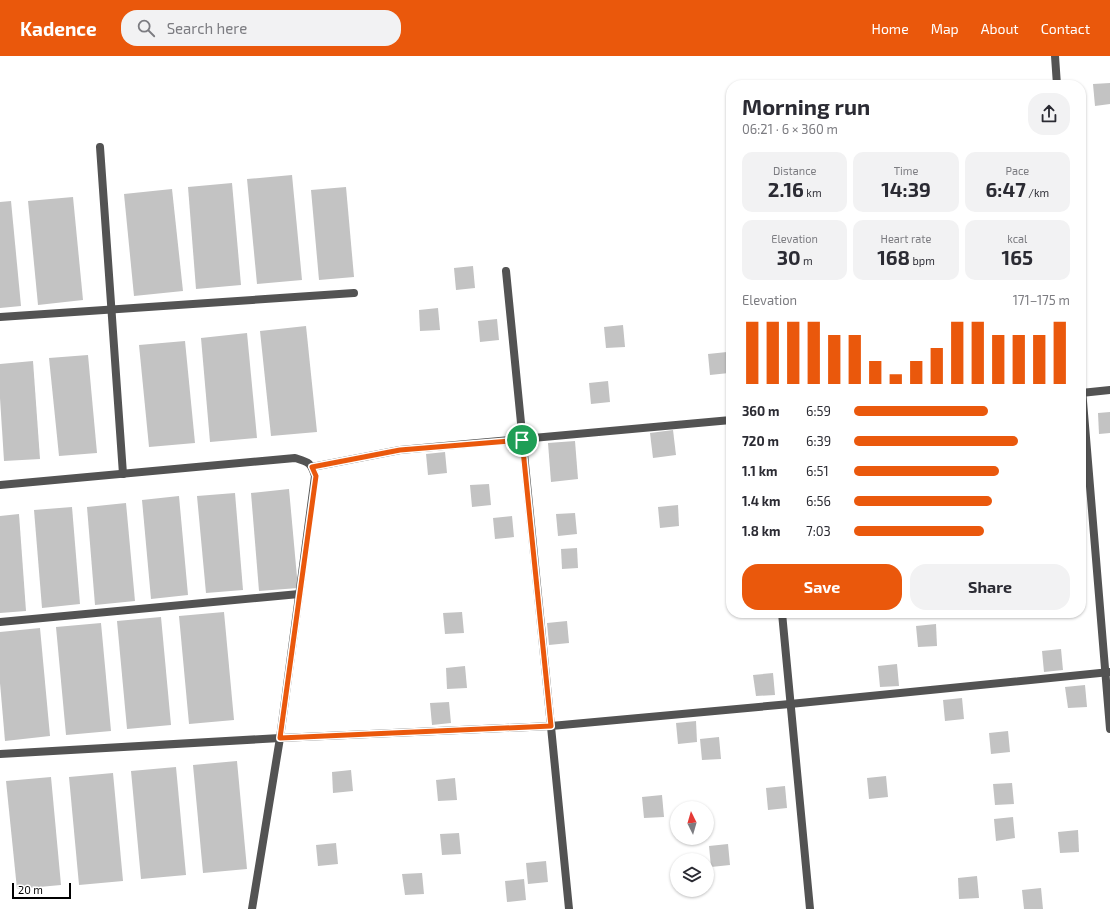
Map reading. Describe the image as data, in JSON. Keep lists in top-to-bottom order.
{
  "scale_bar": "20 m",
  "north": "top",
  "page": {
    "header": "Kadence",
    "search": "Search here",
    "nav": [
      "Home",
      "Map",
      "About",
      "Contact"
    ],
    "heading": ["Morning run", "06:21 · 6 × 360 m"],
    "stats": [
      ["Distance", "2.16 km"],
      ["Time", "14:39"],
      ["Pace", "6:47 /km"],
      ["Elevation", "30 m"],
      ["Heart rate", "168 bpm"],
      ["kcal", "165"]
    ],
    "chart": ["Elevation", "171–175 m"],
    "list": [
      {
        "name": "360 m",
        "note": "6:59"
      },
      {
        "name": "720 m",
        "note": "6:39"
      },
      {
        "name": "1.1 km",
        "note": "6:51"
      },
      {
        "name": "1.4 km",
        "note": "6:56"
      },
      {
        "name": "1.8 km",
        "note": "7:03"
      }
    ],
    "buttons": ["Save", "Share"],
    "scale": "20 m"
  }
}
